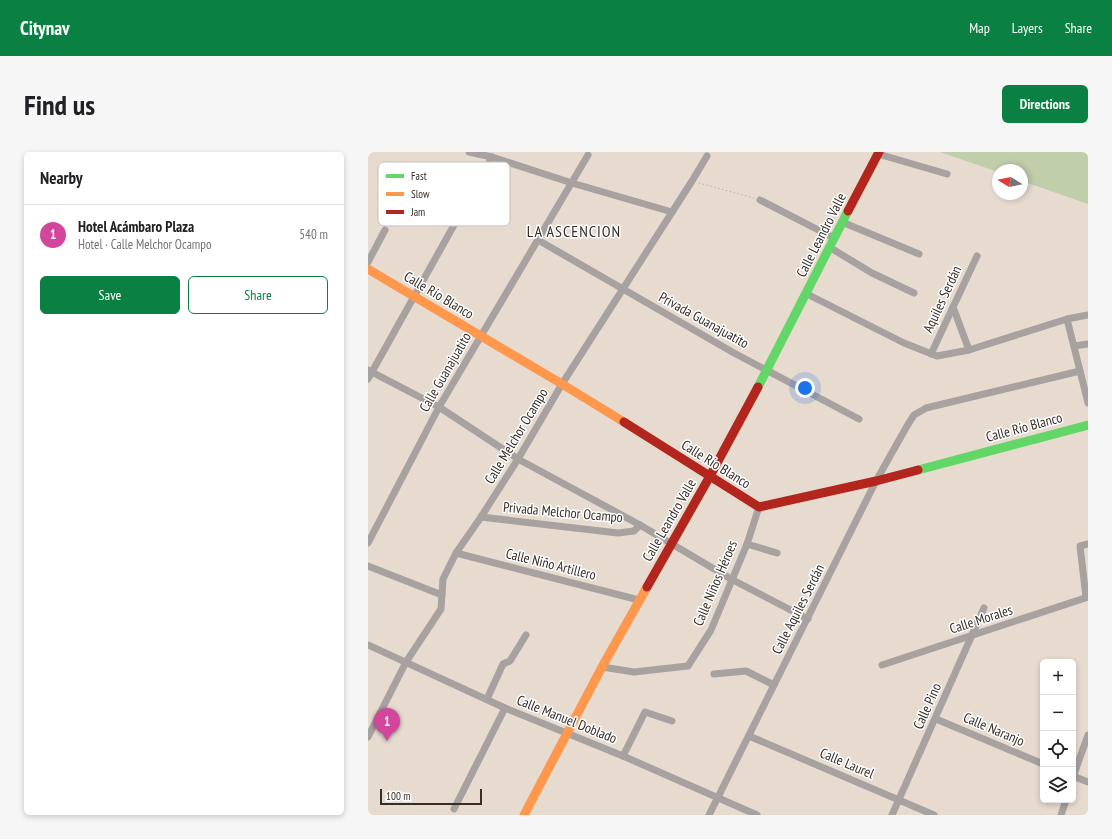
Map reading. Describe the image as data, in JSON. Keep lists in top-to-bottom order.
{
  "streets": {
    "street": [
      "Calle Leandro Valle",
      "Calle Río Blanco",
      "Aquiles Serdán",
      "Privada Guanajuatito",
      "Calle Guanajuatito",
      "Calle Melchor Ocampo",
      "Privada Melchor Ocampo",
      "Calle Niño Artillero",
      "Calle Niños Héroes",
      "Calle Aquiles Serdán",
      "Calle Morales",
      "Calle Pino",
      "Calle Manuel Doblado",
      "Calle Naranjo",
      "Calle Laurel"
    ]
  },
  "crossings": [
    ["Calle Leandro Valle", "Calle Río Blanco"],
    ["Calle Leandro Valle", "Privada Guanajuatito"],
    ["Calle Leandro Valle", "Calle Niño Artillero"],
    ["Calle Leandro Valle", "Calle Niños Héroes"],
    ["Calle Leandro Valle", "Calle Manuel Doblado"],
    ["Calle Río Blanco", "Calle Guanajuatito"],
    ["Calle Río Blanco", "Calle Melchor Ocampo"],
    ["Calle Río Blanco", "Calle Niños Héroes"],
    ["Calle Río Blanco", "Calle Aquiles Serdán"],
    ["Privada Guanajuatito", "Calle Guanajuatito"],
    ["Privada Guanajuatito", "Calle Melchor Ocampo"],
    ["Calle Melchor Ocampo", "Privada Melchor Ocampo"],
    ["Calle Melchor Ocampo", "Calle Niño Artillero"],
    ["Calle Melchor Ocampo", "Calle Manuel Doblado"],
    ["Calle Aquiles Serdán", "Calle Manuel Doblado"],
    ["Calle Aquiles Serdán", "Calle Laurel"],
    ["Calle Morales", "Calle Pino"],
    ["Calle Pino", "Calle Naranjo"],
    ["Calle Pino", "Calle Laurel"]
  ],
  "districts": ["LA ASCENCION"],
  "legend": ["Fast", "Slow", "Jam"],
  "scale_bar": "100 m",
  "north": "left",
  "page": {
    "header": "Citynav",
    "nav": ["Map", "Layers", "Share"],
    "buttons": [
      "Directions",
      ["Save", "Share"]
    ],
    "title": "Find us",
    "heading": "Nearby",
    "list": [
      {
        "mark": "1",
        "name": "Hotel Acámbaro Plaza",
        "note": "Hotel · Calle Melchor Ocampo",
        "value": "540 m"
      }
    ],
    "map_buttons": ["+", "−"],
    "pins": "1",
    "scale": "100 m"
  }
}
